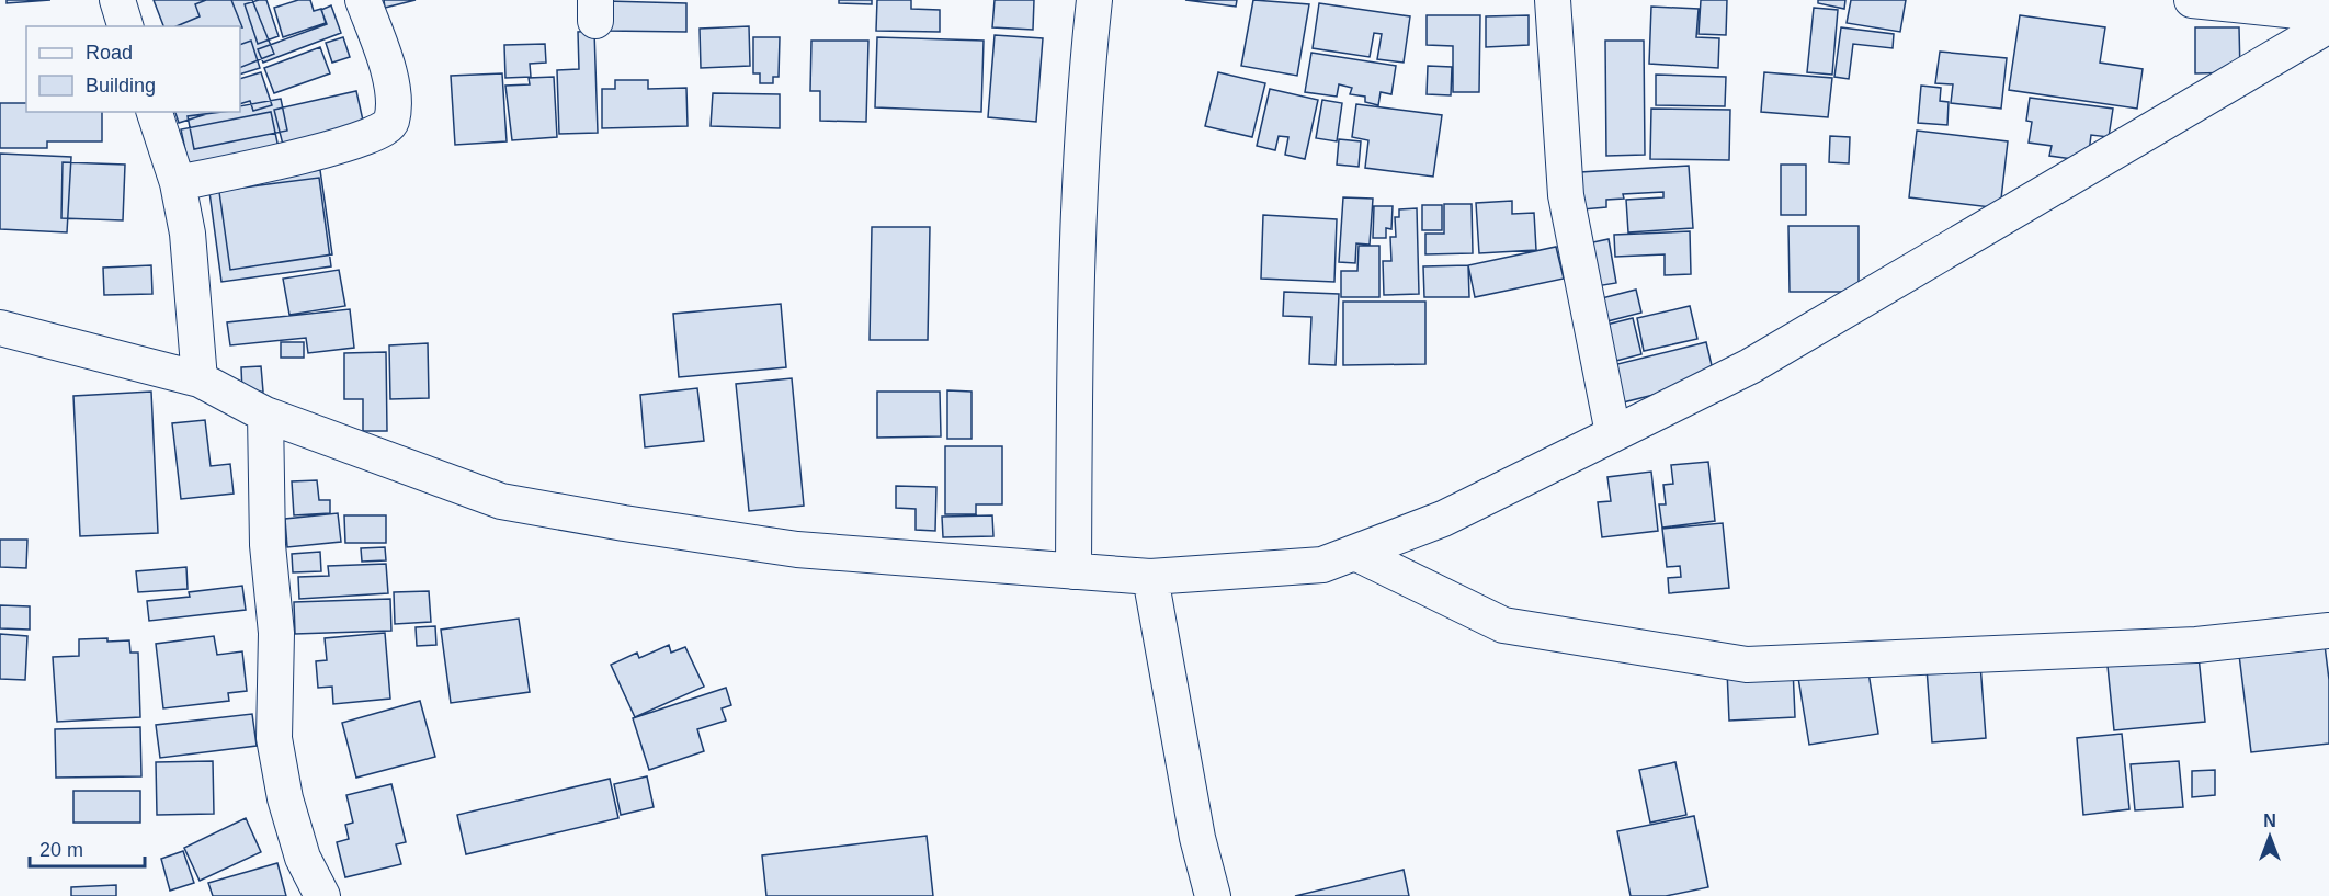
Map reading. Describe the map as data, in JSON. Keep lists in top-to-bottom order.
{
  "legend": ["Road", "Building"],
  "scale_bar": "20 m",
  "north": "top"
}
